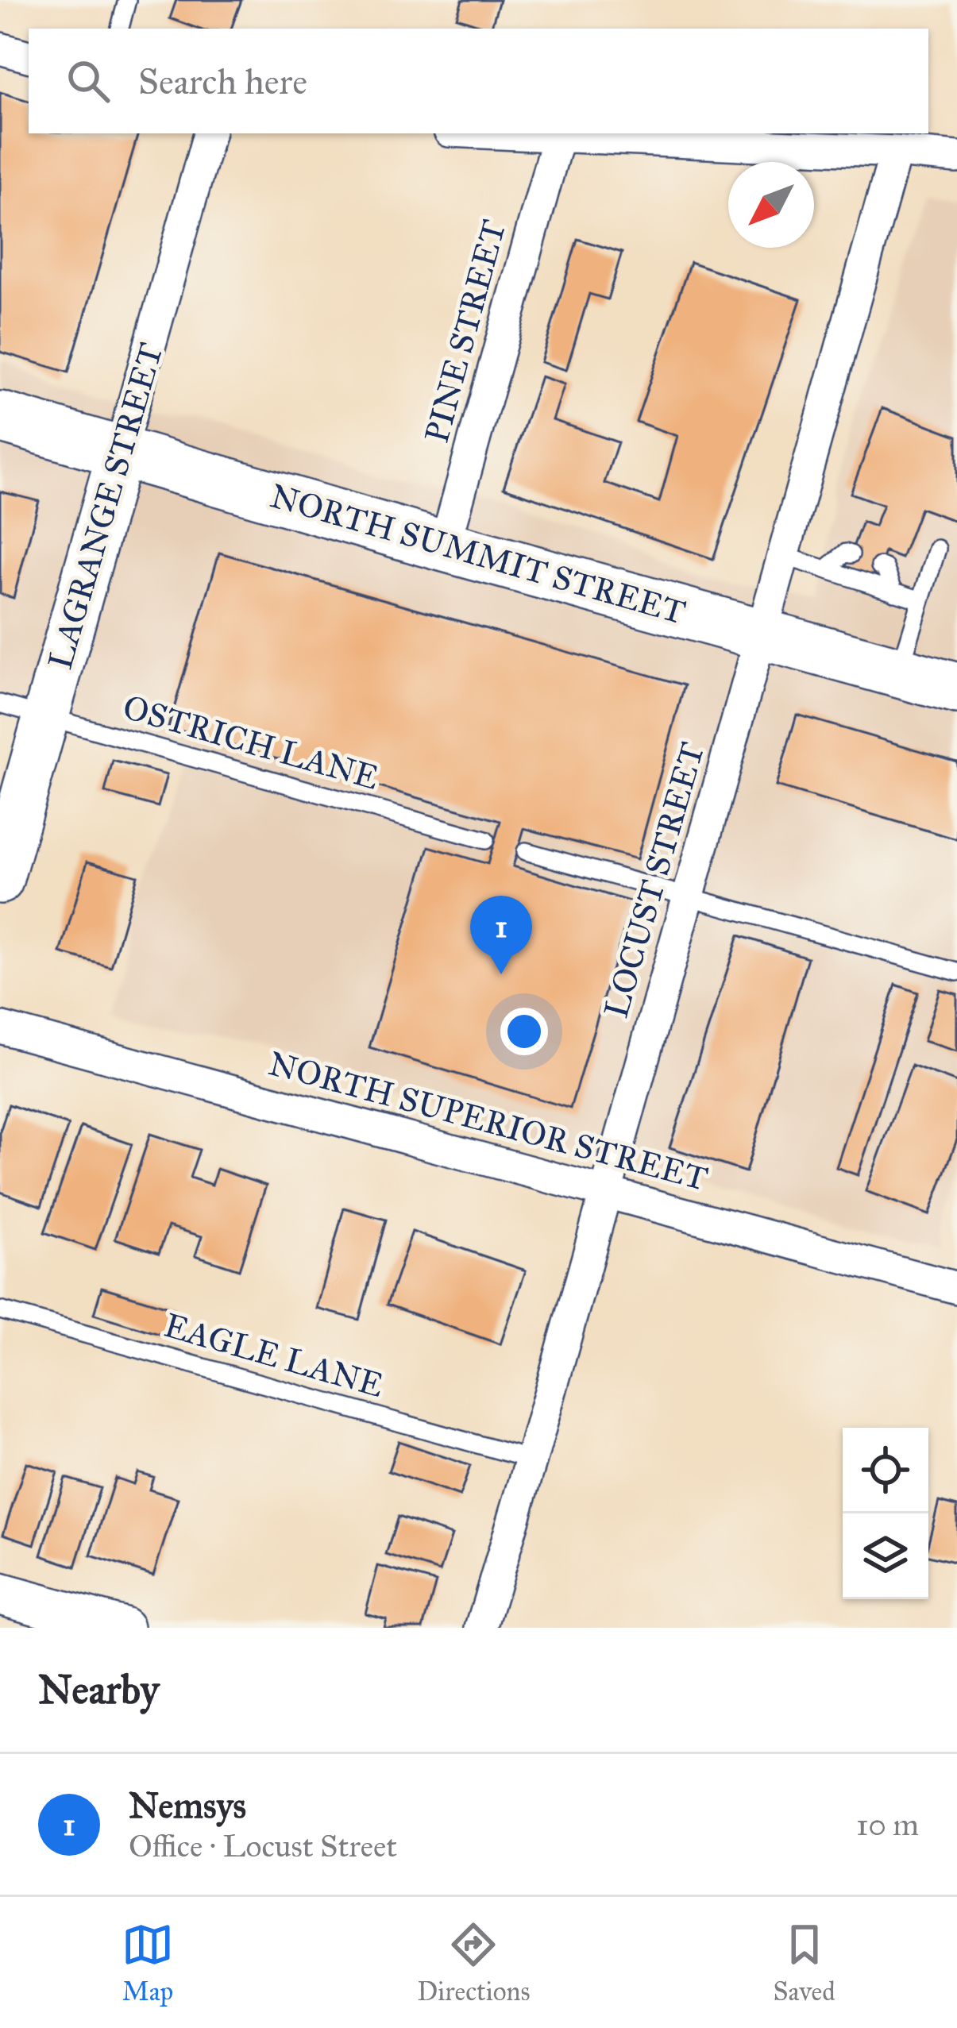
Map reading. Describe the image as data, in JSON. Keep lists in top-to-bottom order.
{
  "streets": {
    "main road": ["LAGRANGE STREET", "NORTH SUMMIT STREET"],
    "street": ["PINE STREET", "LOCUST STREET", "NORTH SUPERIOR STREET"],
    "lane": ["OSTRICH LANE", "EAGLE LANE"]
  },
  "crossings": [
    ["PINE STREET", "NORTH SUMMIT STREET"],
    ["LAGRANGE STREET", "NORTH SUMMIT STREET"],
    ["LAGRANGE STREET", "OSTRICH LANE"],
    ["NORTH SUMMIT STREET", "LOCUST STREET"],
    ["LOCUST STREET", "NORTH SUPERIOR STREET"],
    ["LOCUST STREET", "EAGLE LANE"]
  ],
  "north": "bottom left",
  "page": {
    "search": "Search here",
    "pins": "1",
    "heading": "Nearby",
    "list": [
      {
        "mark": "1",
        "name": "Nemsys",
        "note": "Office · Locust Street",
        "value": "10 m"
      }
    ],
    "nav": ["Map", "Directions", "Saved"]
  }
}
